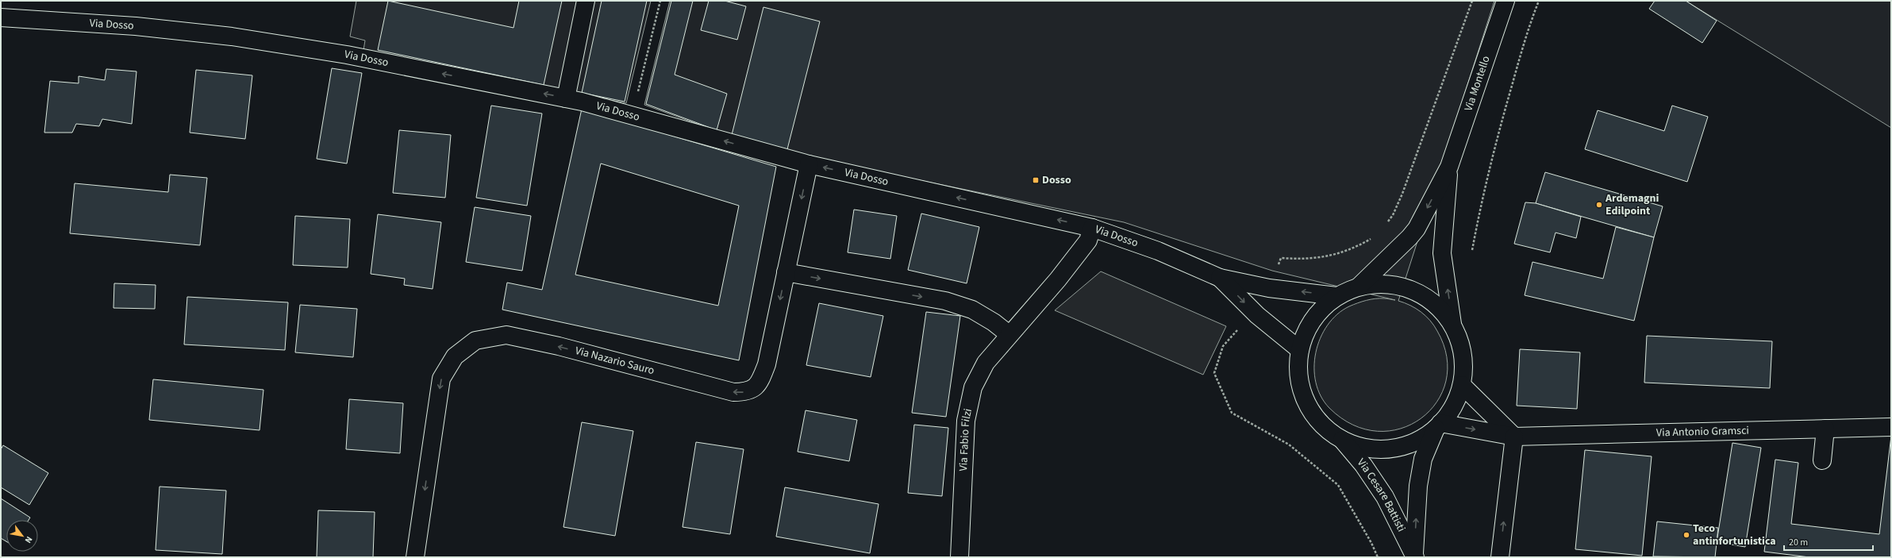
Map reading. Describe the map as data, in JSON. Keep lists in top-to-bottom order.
{
  "streets": {
    "street": [
      "Via Dosso",
      "Via Montello",
      "Via Nazario Sauro",
      "Via Antonio Gramsci",
      "Via Fabio Filzi",
      "Via Cesare Battisti"
    ]
  },
  "crossings": [
    ["Via Dosso", "Via Nazario Sauro"],
    ["Via Dosso", "Via Fabio Filzi"],
    ["Via Antonio Gramsci", "Via Cesare Battisti"]
  ],
  "one_way": ["Via Dosso"],
  "places": {
    "transit": ["Dosso"],
    "other": ["Ardemagni Edilpoint", "Teco antinfortunistica"]
  },
  "scale_bar": "20 m",
  "north": "bottom right"
}
